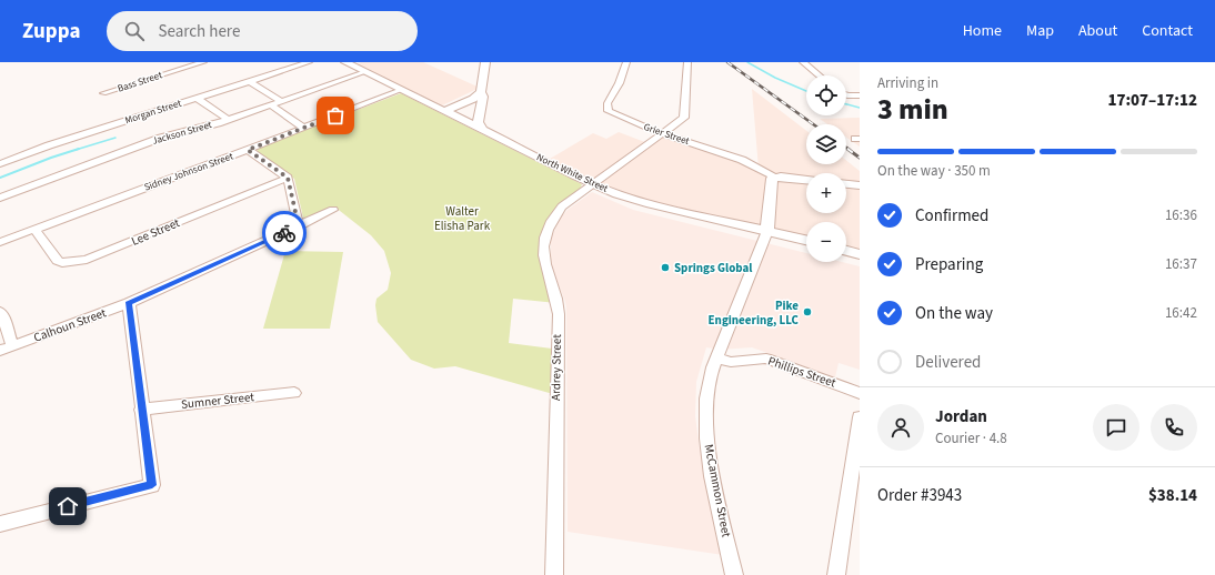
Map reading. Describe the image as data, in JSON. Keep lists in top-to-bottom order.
{
  "streets": {
    "main road": ["North White Street"],
    "street": [
      "Bass Street",
      "Morgan Street",
      "Jackson Street",
      "Grier Street",
      "Sidney Johnson Street",
      "Lee Street",
      "Calhoun Street",
      "Ardrey Street",
      "Phillips Street",
      "Sumner Street",
      "McCammon Street"
    ]
  },
  "crossings": [
    ["Jackson Street", "North White Street"],
    ["Grier Street", "Ardrey Street"],
    ["Sidney Johnson Street", "North White Street"],
    ["Sidney Johnson Street", "Lee Street"],
    ["North White Street", "Ardrey Street"],
    ["North White Street", "McCammon Street"],
    ["Phillips Street", "McCammon Street"]
  ],
  "parks": ["Walter Elisha Park"],
  "places": ["Springs Global", "Pike Engineering, LLC"],
  "page": {
    "header": "Zuppa",
    "search": "Search here",
    "nav": [
      "Home",
      "Map",
      "About",
      "Contact"
    ],
    "heading": ["3 min", "Arriving in", "17:07–17:12"],
    "panel": [
      "Jordan",
      "Courier · 4.8",
      "Order #3943",
      "$38.14"
    ],
    "map_buttons": ["+", "−"],
    "bar": "On the way · 350 m",
    "list": [
      ["Confirmed", "16:36"],
      ["Preparing", "16:37"],
      ["On the way", "16:42"],
      "Delivered"
    ]
  }
}
